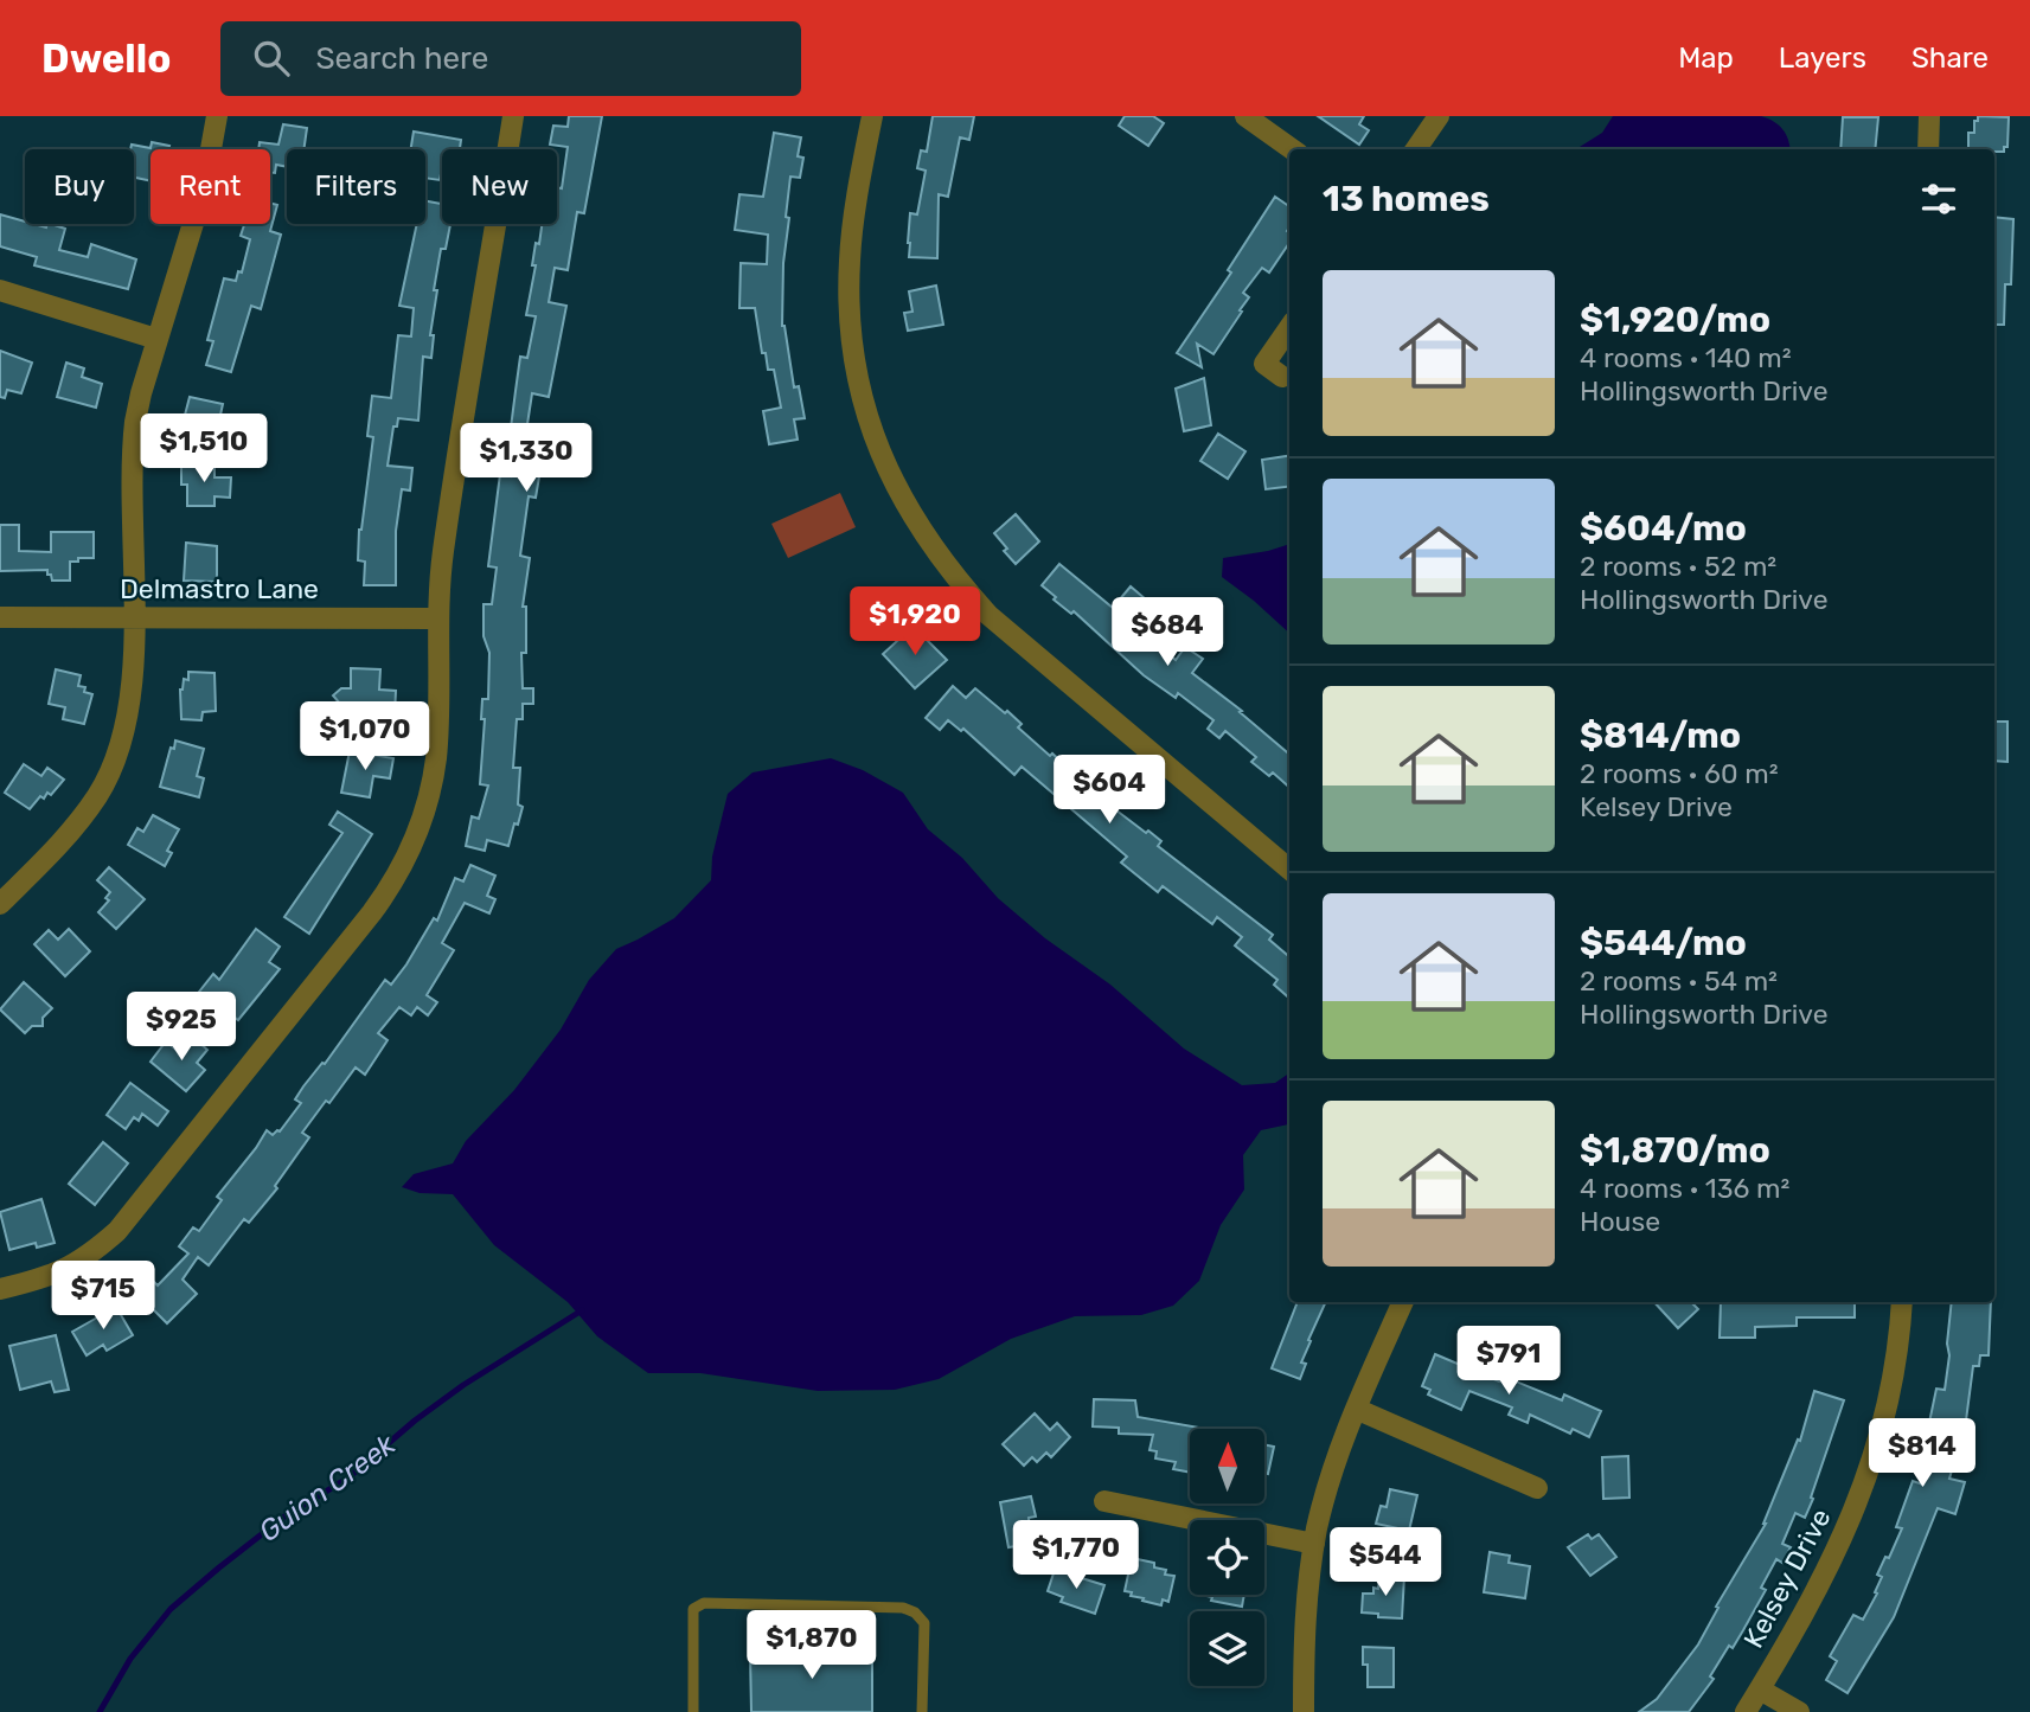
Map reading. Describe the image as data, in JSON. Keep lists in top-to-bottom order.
{
  "streets": {
    "street": ["Delmastro Lane", "Kelsey Drive"]
  },
  "water": ["Guion Creek"],
  "north": "top",
  "page": {
    "header": "Dwello",
    "search": "Search here",
    "nav": ["Map", "Layers", "Share"],
    "chip": [
      "Buy",
      "Rent",
      "Filters",
      "New"
    ],
    "heading": "13 homes",
    "list": [
      {
        "name": "$1,920/mo",
        "note": "4 rooms · 140 m² · Hollingsworth Drive"
      },
      {
        "name": "$604/mo",
        "note": "2 rooms · 52 m² · Hollingsworth Drive"
      },
      {
        "name": "$814/mo",
        "note": "2 rooms · 60 m² · Kelsey Drive"
      },
      {
        "name": "$544/mo",
        "note": "2 rooms · 54 m² · Hollingsworth Drive"
      },
      {
        "name": "$1,870/mo",
        "note": "4 rooms · 136 m² · House"
      }
    ],
    "price": [
      "$1,510",
      "$1,330",
      "$1,920",
      "$684",
      "$1,070",
      "$604",
      "$925",
      "$715",
      "$791",
      "$814",
      "$1,770",
      "$544",
      "$1,870"
    ]
  }
}
